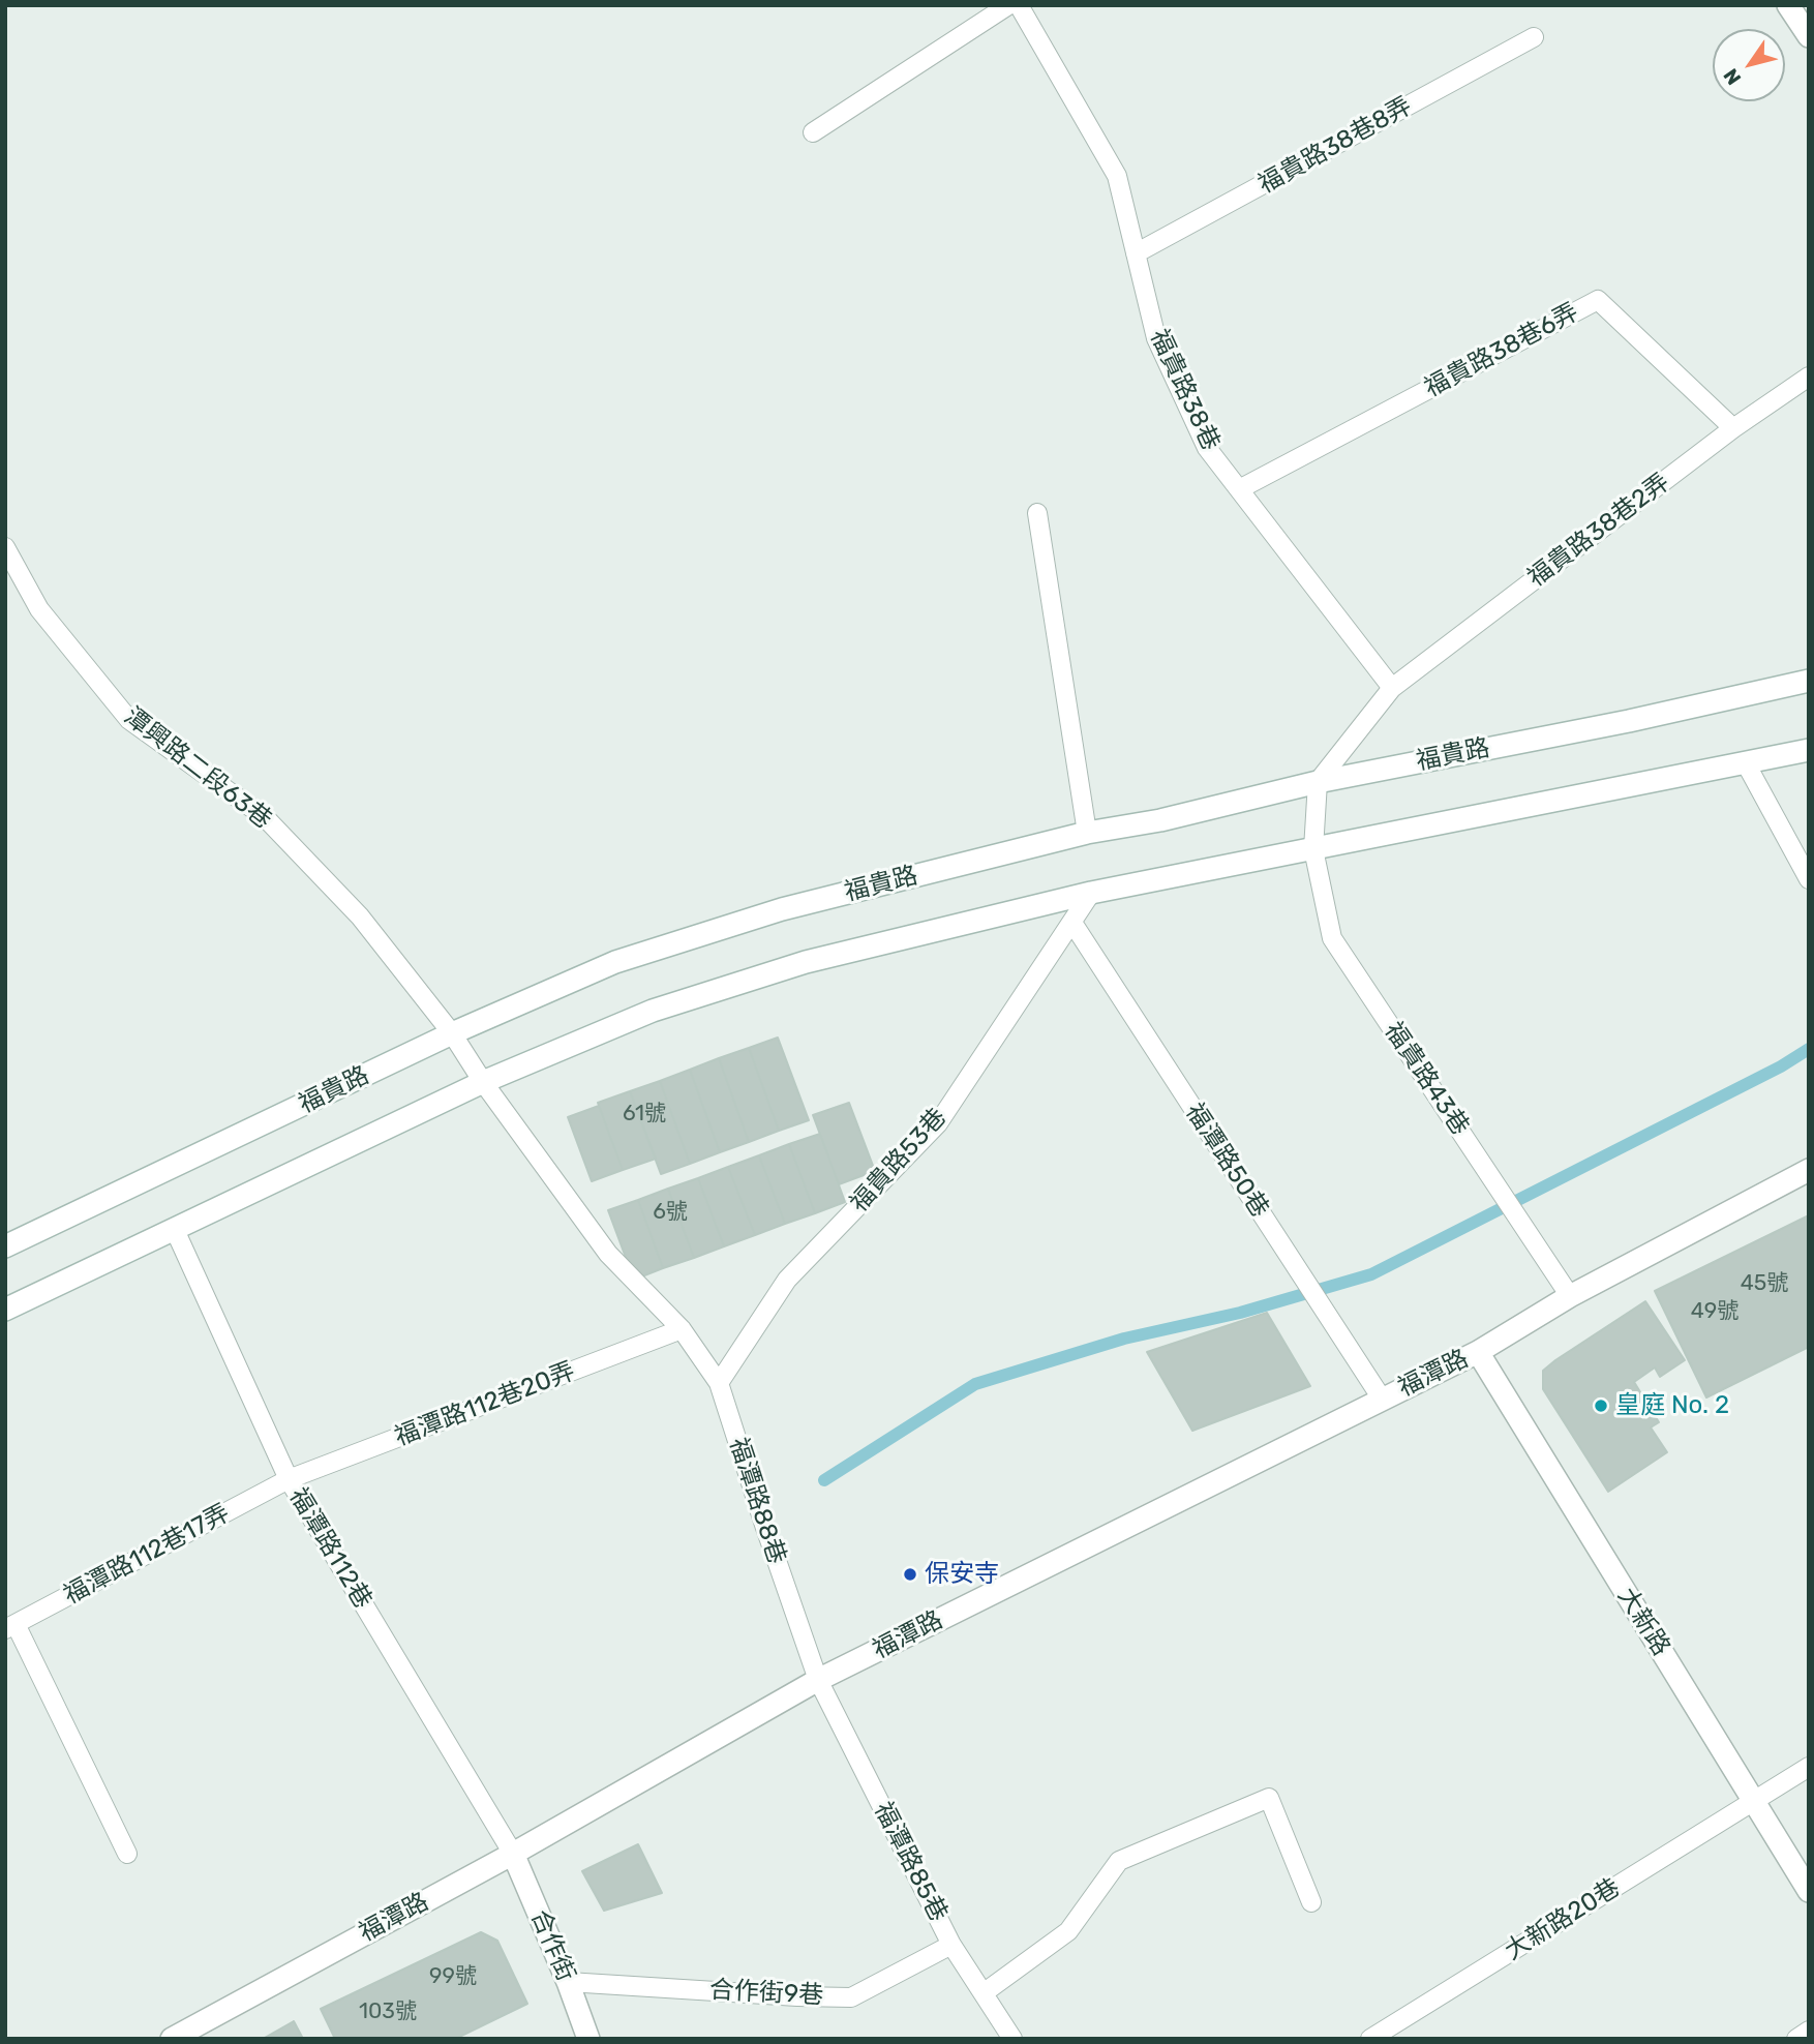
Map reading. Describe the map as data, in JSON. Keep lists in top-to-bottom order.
{
  "streets": {
    "street": [
      "福貴路",
      "福潭路",
      "大新路",
      "合作街"
    ],
    "lane": [
      "福貴路38巷8弄",
      "福貴路38巷6弄",
      "福貴路38巷",
      "福貴路38巷2弄",
      "潭興路二段63巷",
      "福貴路43巷",
      "福貴路53巷",
      "福潭路50巷",
      "福潭路112巷20弄",
      "福潭路88巷",
      "福潭路112巷",
      "福潭路112巷17弄",
      "福潭路85巷",
      "大新路20巷",
      "合作街9巷"
    ]
  },
  "crossings": [
    ["福貴路38巷8弄", "福貴路38巷"],
    ["福貴路38巷6弄", "福貴路38巷"],
    ["福貴路38巷6弄", "福貴路38巷2弄"],
    ["福貴路38巷", "福貴路38巷2弄"],
    ["福貴路", "潭興路二段63巷"],
    ["潭興路二段63巷", "福潭路112巷20弄"],
    ["潭興路二段63巷", "福潭路88巷"],
    ["福貴路43巷", "福潭路"],
    ["福貴路53巷", "福潭路50巷"],
    ["福貴路53巷", "福潭路88巷"],
    ["福潭路50巷", "福潭路"],
    ["福潭路", "福潭路88巷"],
    ["福潭路", "福潭路112巷"],
    ["福潭路", "大新路"],
    ["福潭路", "福潭路85巷"],
    ["福潭路", "合作街"],
    ["福潭路112巷20弄", "福潭路88巷"],
    ["福潭路112巷20弄", "福潭路112巷"],
    ["福潭路112巷20弄", "福潭路112巷17弄"],
    ["福潭路88巷", "福潭路85巷"],
    ["福潭路112巷", "福潭路112巷17弄"],
    ["福潭路112巷", "合作街"],
    ["大新路", "大新路20巷"],
    ["福潭路85巷", "合作街9巷"],
    ["合作街", "合作街9巷"]
  ],
  "places": ["皇庭 No. 2", "保安寺"],
  "house_numbers": [
    "61號",
    "6號",
    "45號",
    "49號",
    "99號",
    "103號"
  ],
  "north": "bottom left"
}
